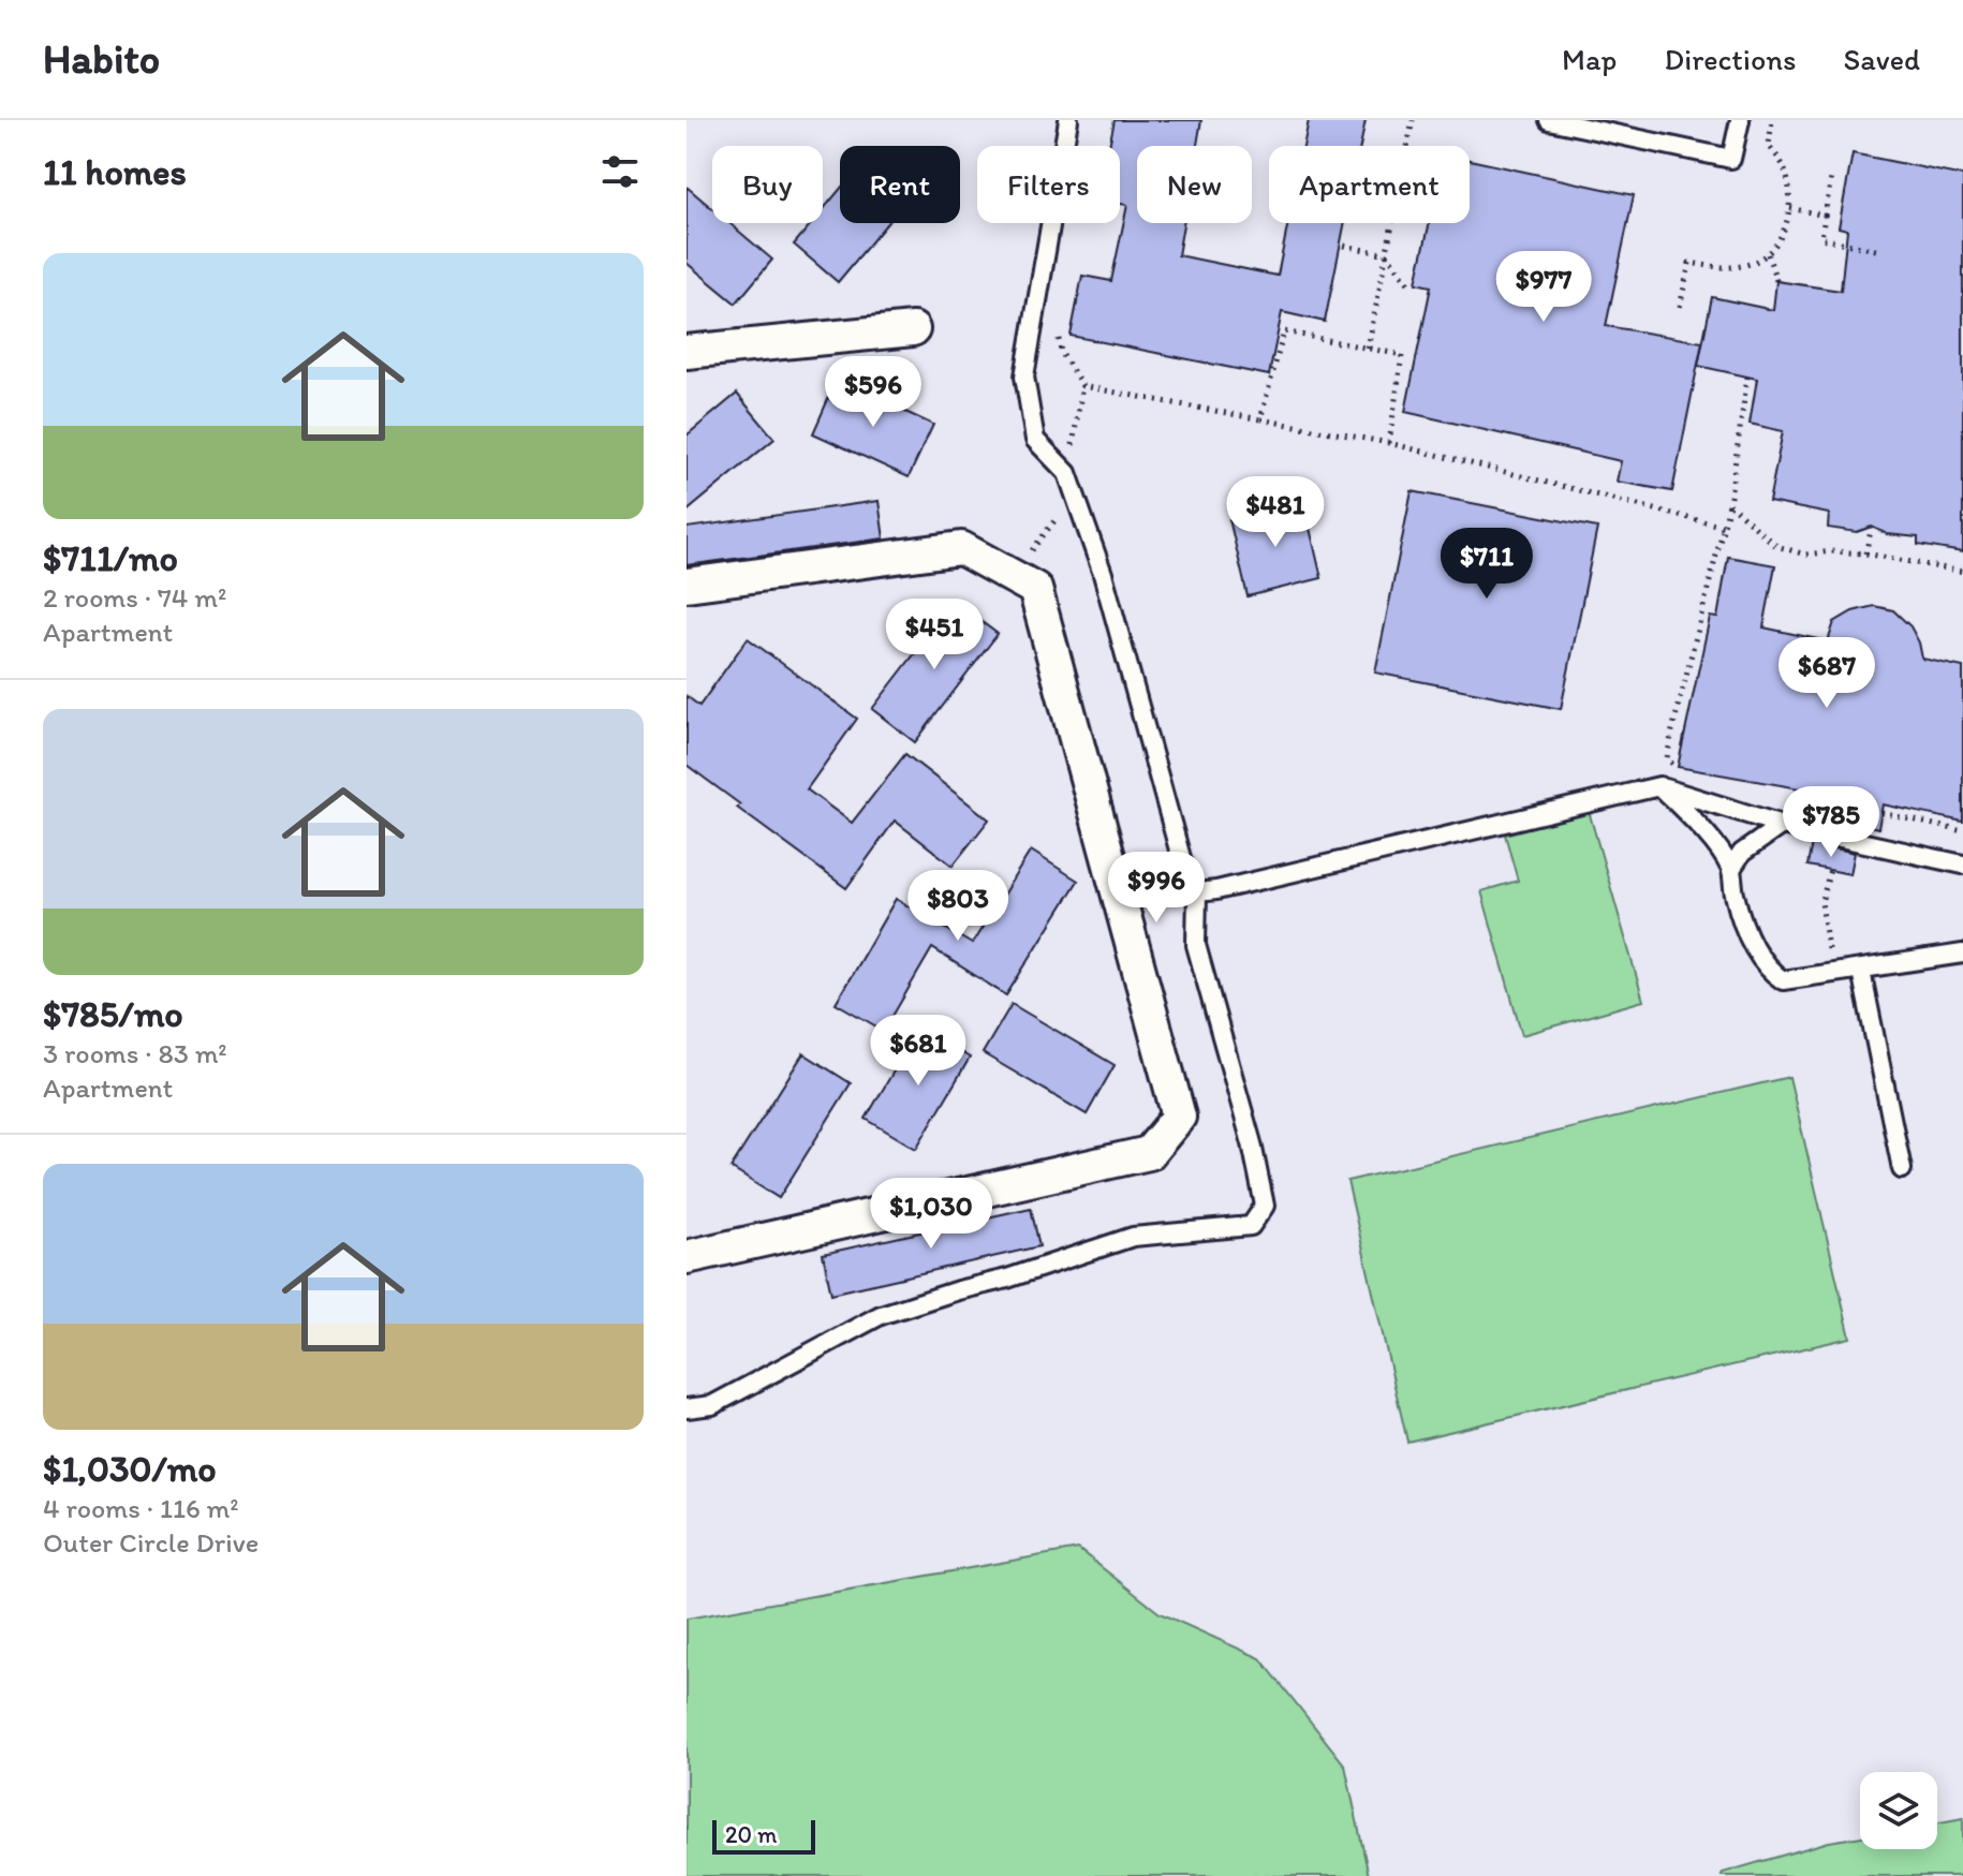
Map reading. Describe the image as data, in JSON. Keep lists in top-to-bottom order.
{
  "scale_bar": "20 m",
  "page": {
    "header": "Habito",
    "nav": ["Map", "Directions", "Saved"],
    "heading": "11 homes",
    "chip": [
      "Buy",
      "Rent",
      "Filters",
      "New",
      "Apartment"
    ],
    "list": [
      {
        "name": "$711/mo",
        "note": "2 rooms · 74 m² · Apartment"
      },
      {
        "name": "$785/mo",
        "note": "3 rooms · 83 m² · Apartment"
      },
      {
        "name": "$1,030/mo",
        "note": "4 rooms · 116 m² · Outer Circle Drive"
      }
    ],
    "price": [
      "$977",
      "$596",
      "$481",
      "$711",
      "$451",
      "$687",
      "$785",
      "$996",
      "$803",
      "$681",
      "$1,030"
    ],
    "scale": "20 m"
  }
}
